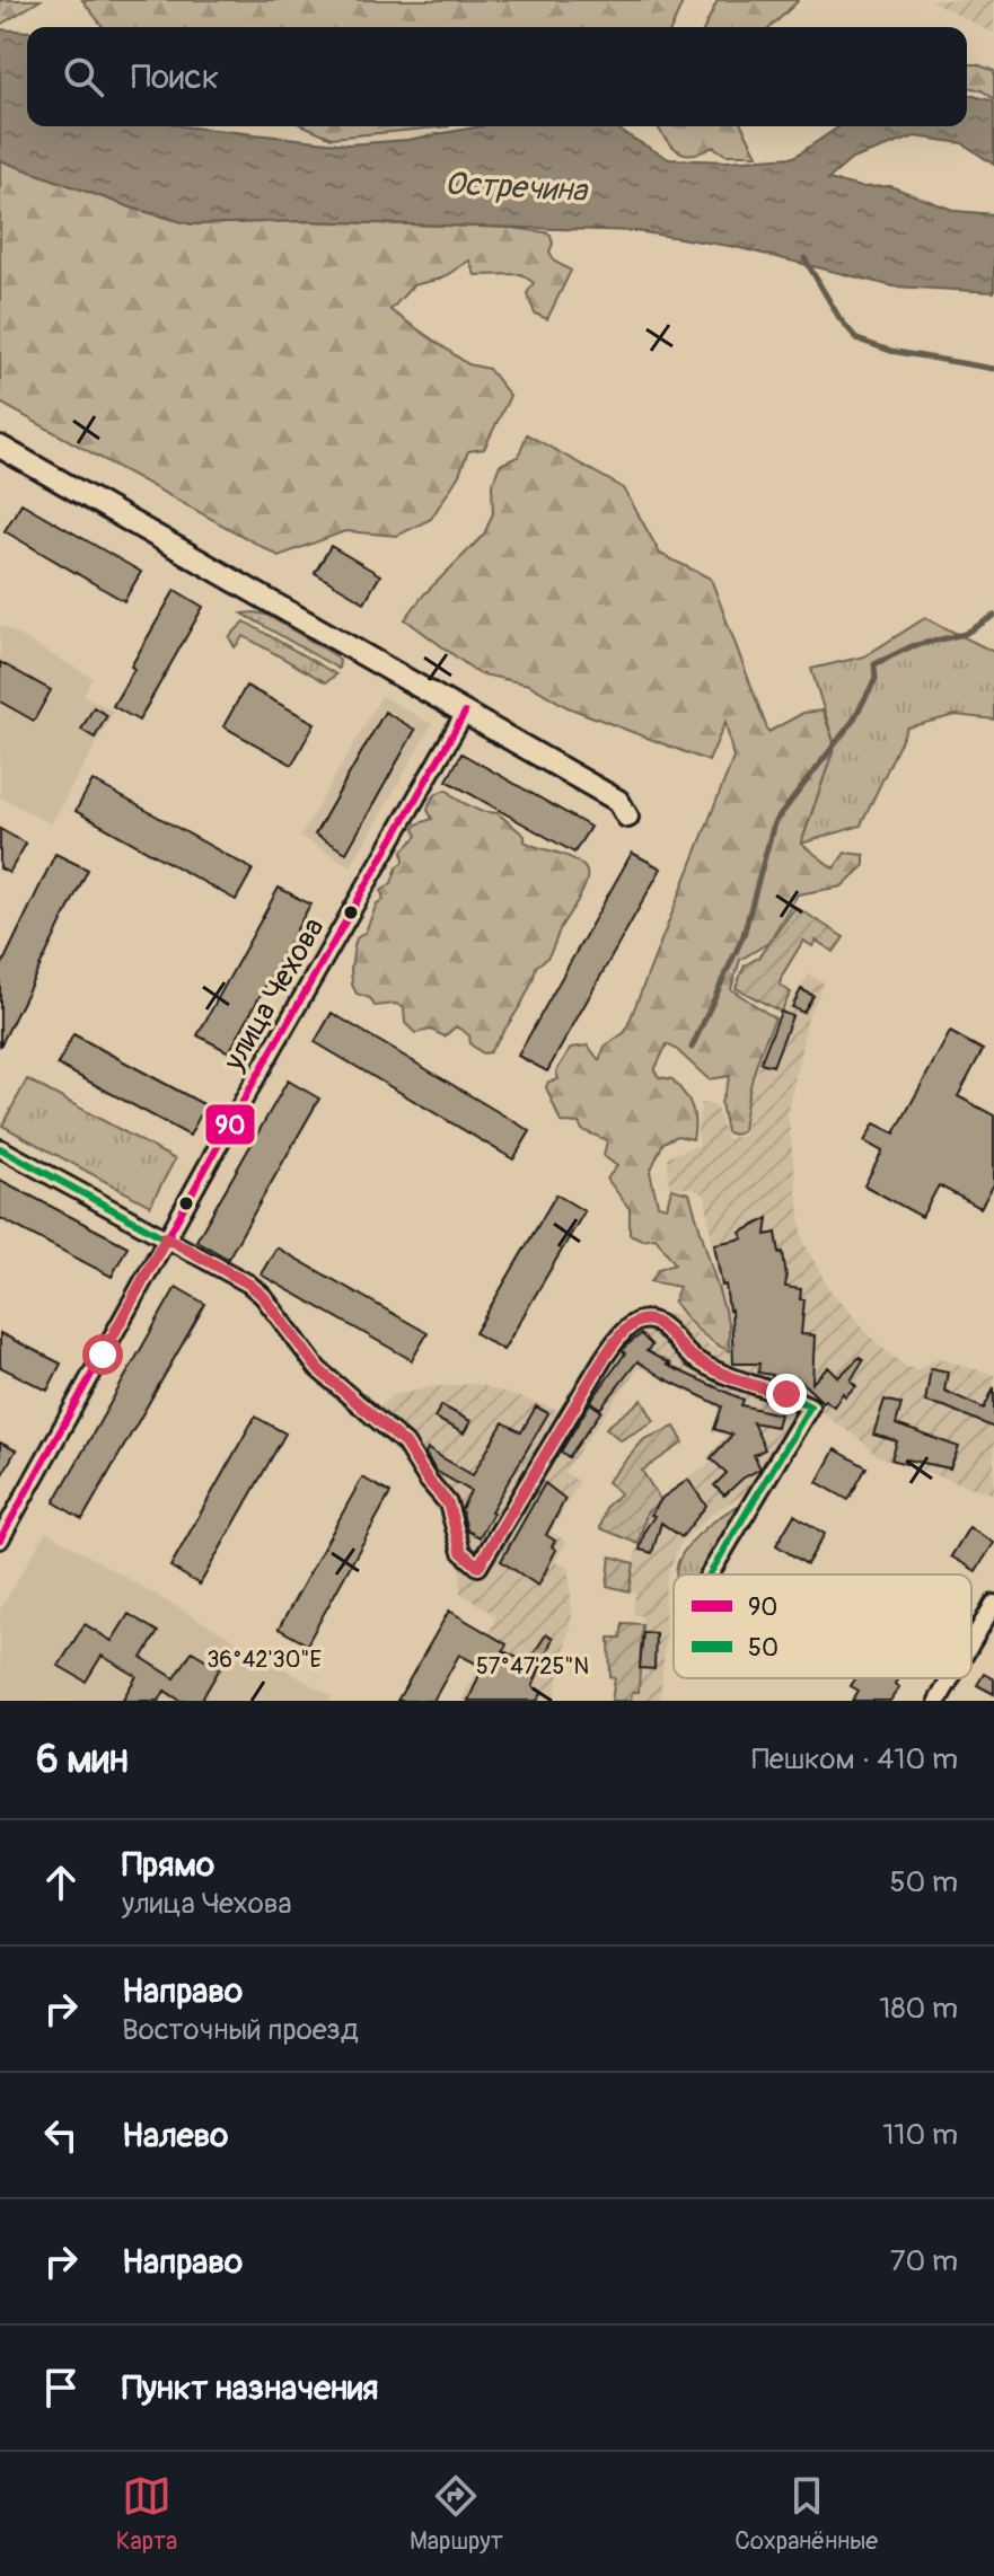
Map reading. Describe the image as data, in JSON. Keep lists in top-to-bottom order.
{
  "streets": {
    "street": ["улица Чехова"]
  },
  "water": ["Остречина"],
  "lines": ["transit line 90", "transit line 50"],
  "legend": ["90", "50"],
  "page": {
    "search": "Поиск",
    "heading": ["6 мин", "Пешком · 410 m"],
    "list": [
      ["Прямо", "улица Чехова", "50 m"],
      ["Направо", "Восточный проезд", "180 m"],
      ["Налево", "110 m"],
      ["Направо", "70 m"],
      "Пункт назначения"
    ],
    "nav": ["Карта", "Маршрут", "Сохранённые"]
  },
  "coordinates": ["36°42'30\"E", "57°47'25\"N"]
}
